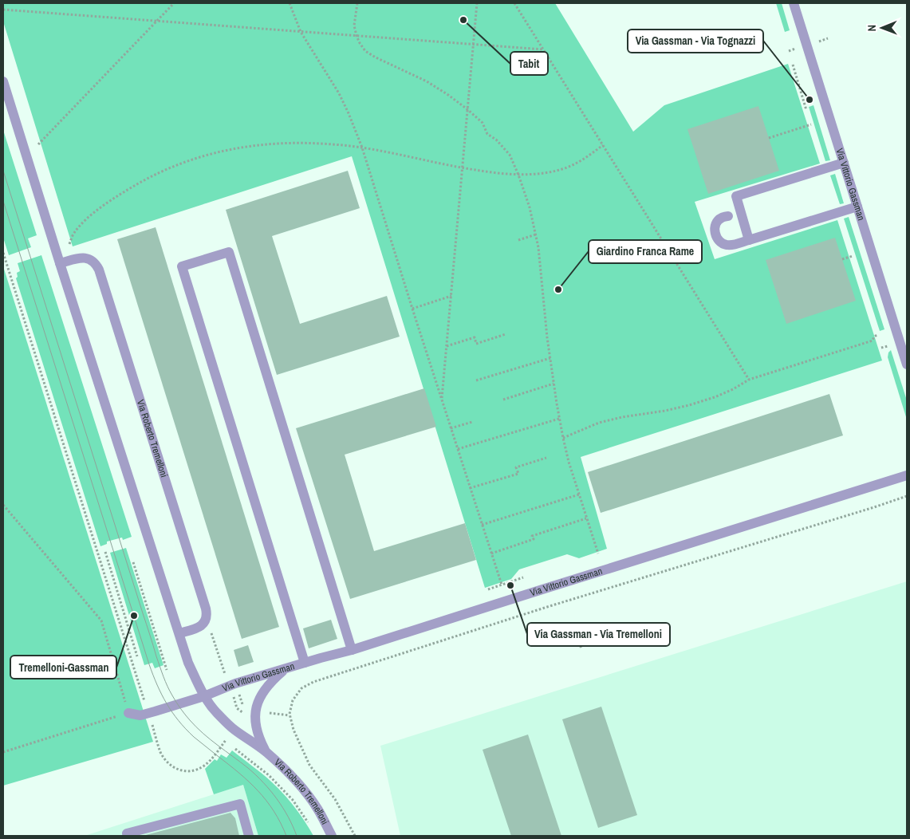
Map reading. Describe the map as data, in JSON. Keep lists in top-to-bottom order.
{
  "streets": {
    "street": ["Via Vittorio Gassman", "Via Roberto Tremelloni"]
  },
  "crossings": [
    ["Via Vittorio Gassman", "Via Roberto Tremelloni"]
  ],
  "places": [
    "Tabit",
    "Via Gassman - Via Tognazzi",
    "Giardino Franca Rame",
    "Via Gassman - Via Tremelloni",
    "Tremelloni-Gassman"
  ],
  "north": "left"
}
